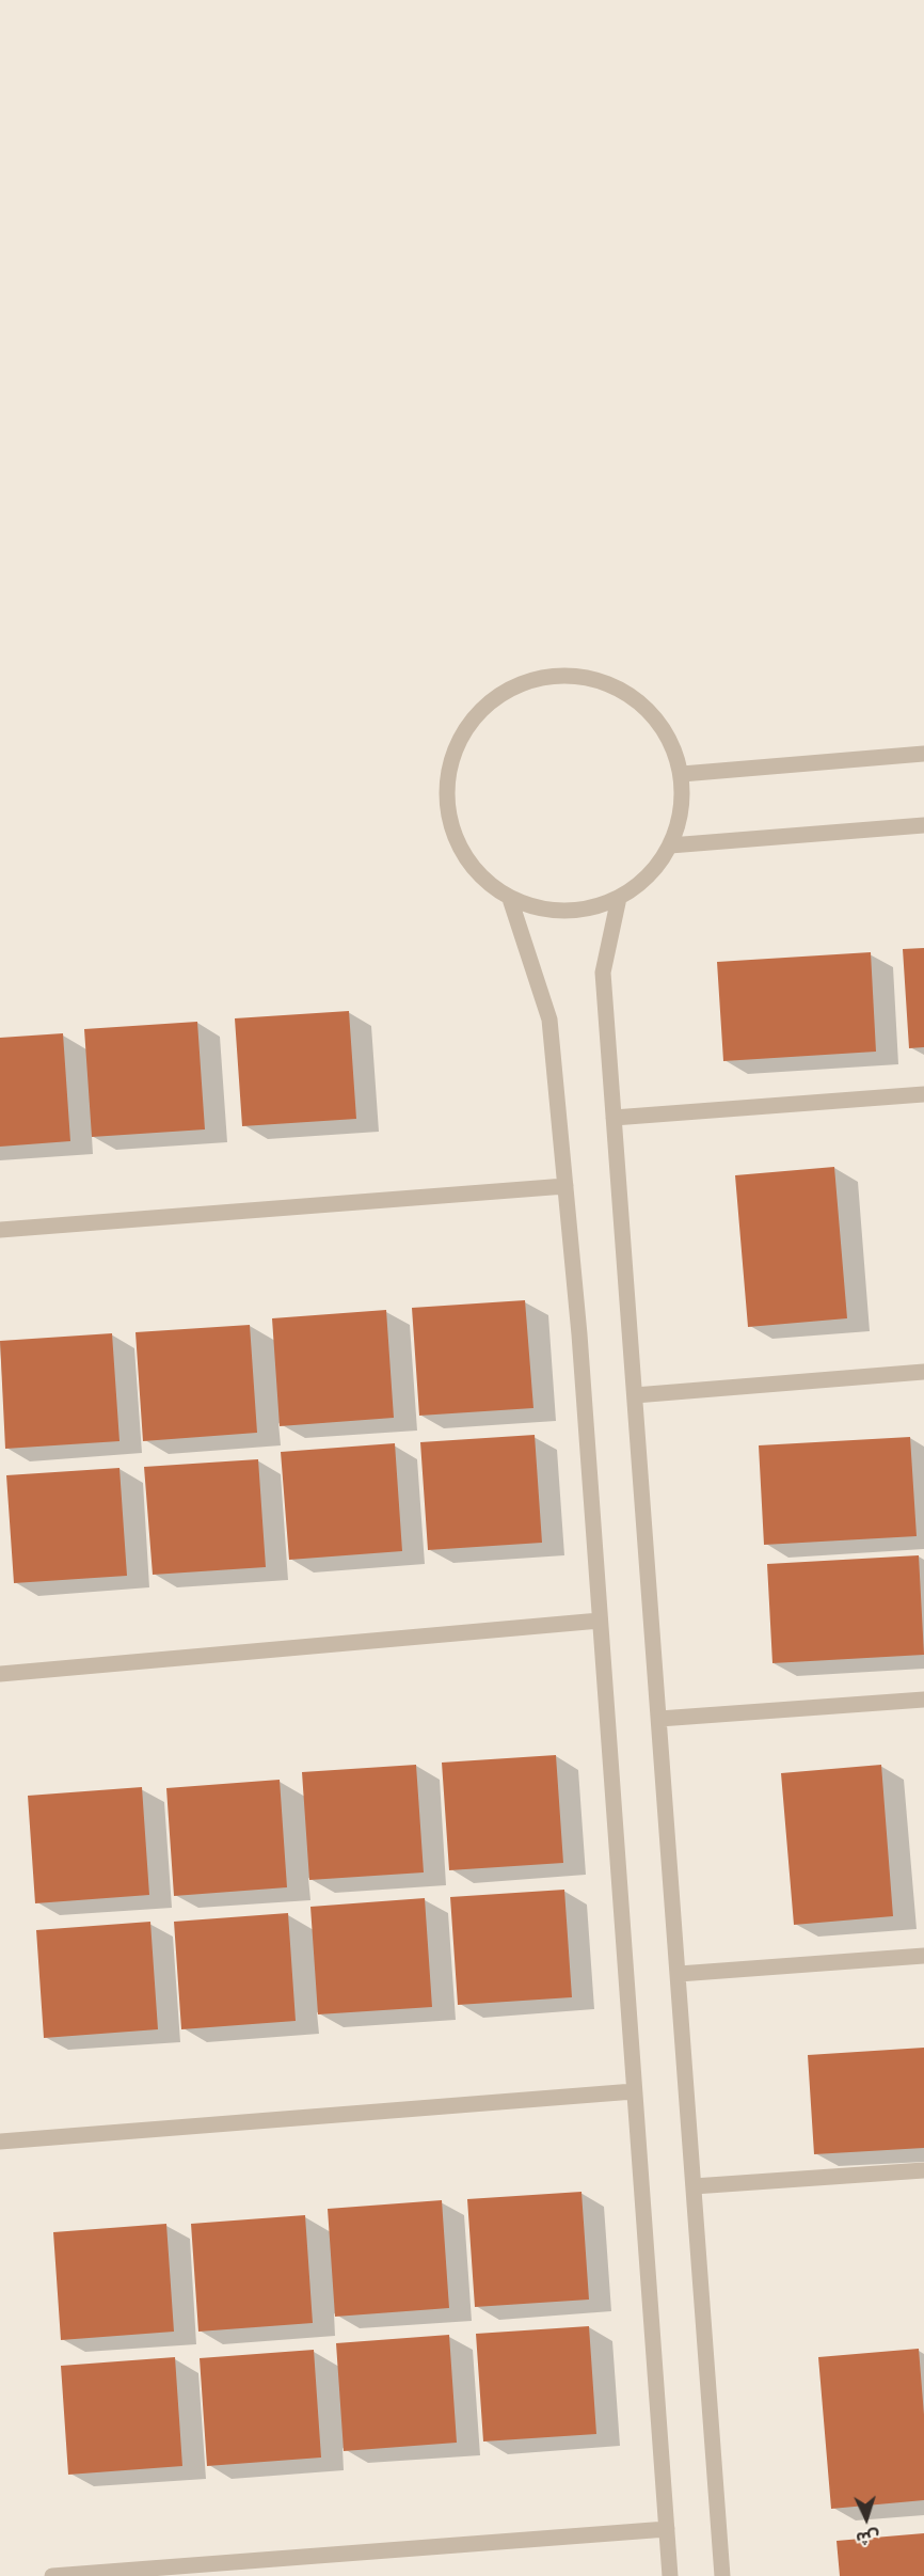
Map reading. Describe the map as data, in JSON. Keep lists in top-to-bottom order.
{
  "north": "bottom"
}
